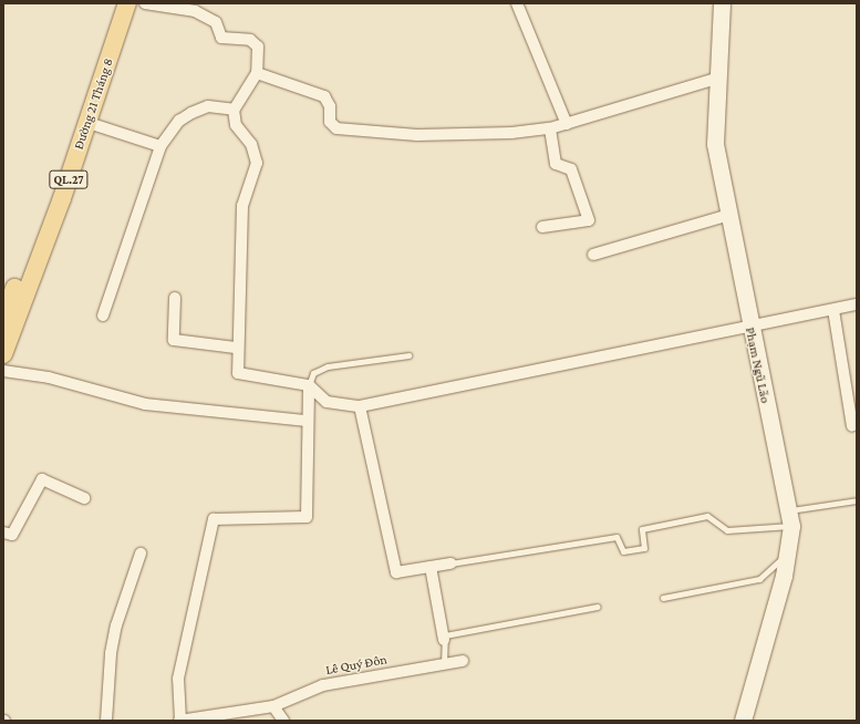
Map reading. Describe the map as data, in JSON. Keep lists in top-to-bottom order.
{
  "streets": {
    "main road": ["Đường 21 Tháng 8", "QL.27"],
    "street": ["Phạm Ngũ Lão", "Lê Quý Đôn"]
  }
}
